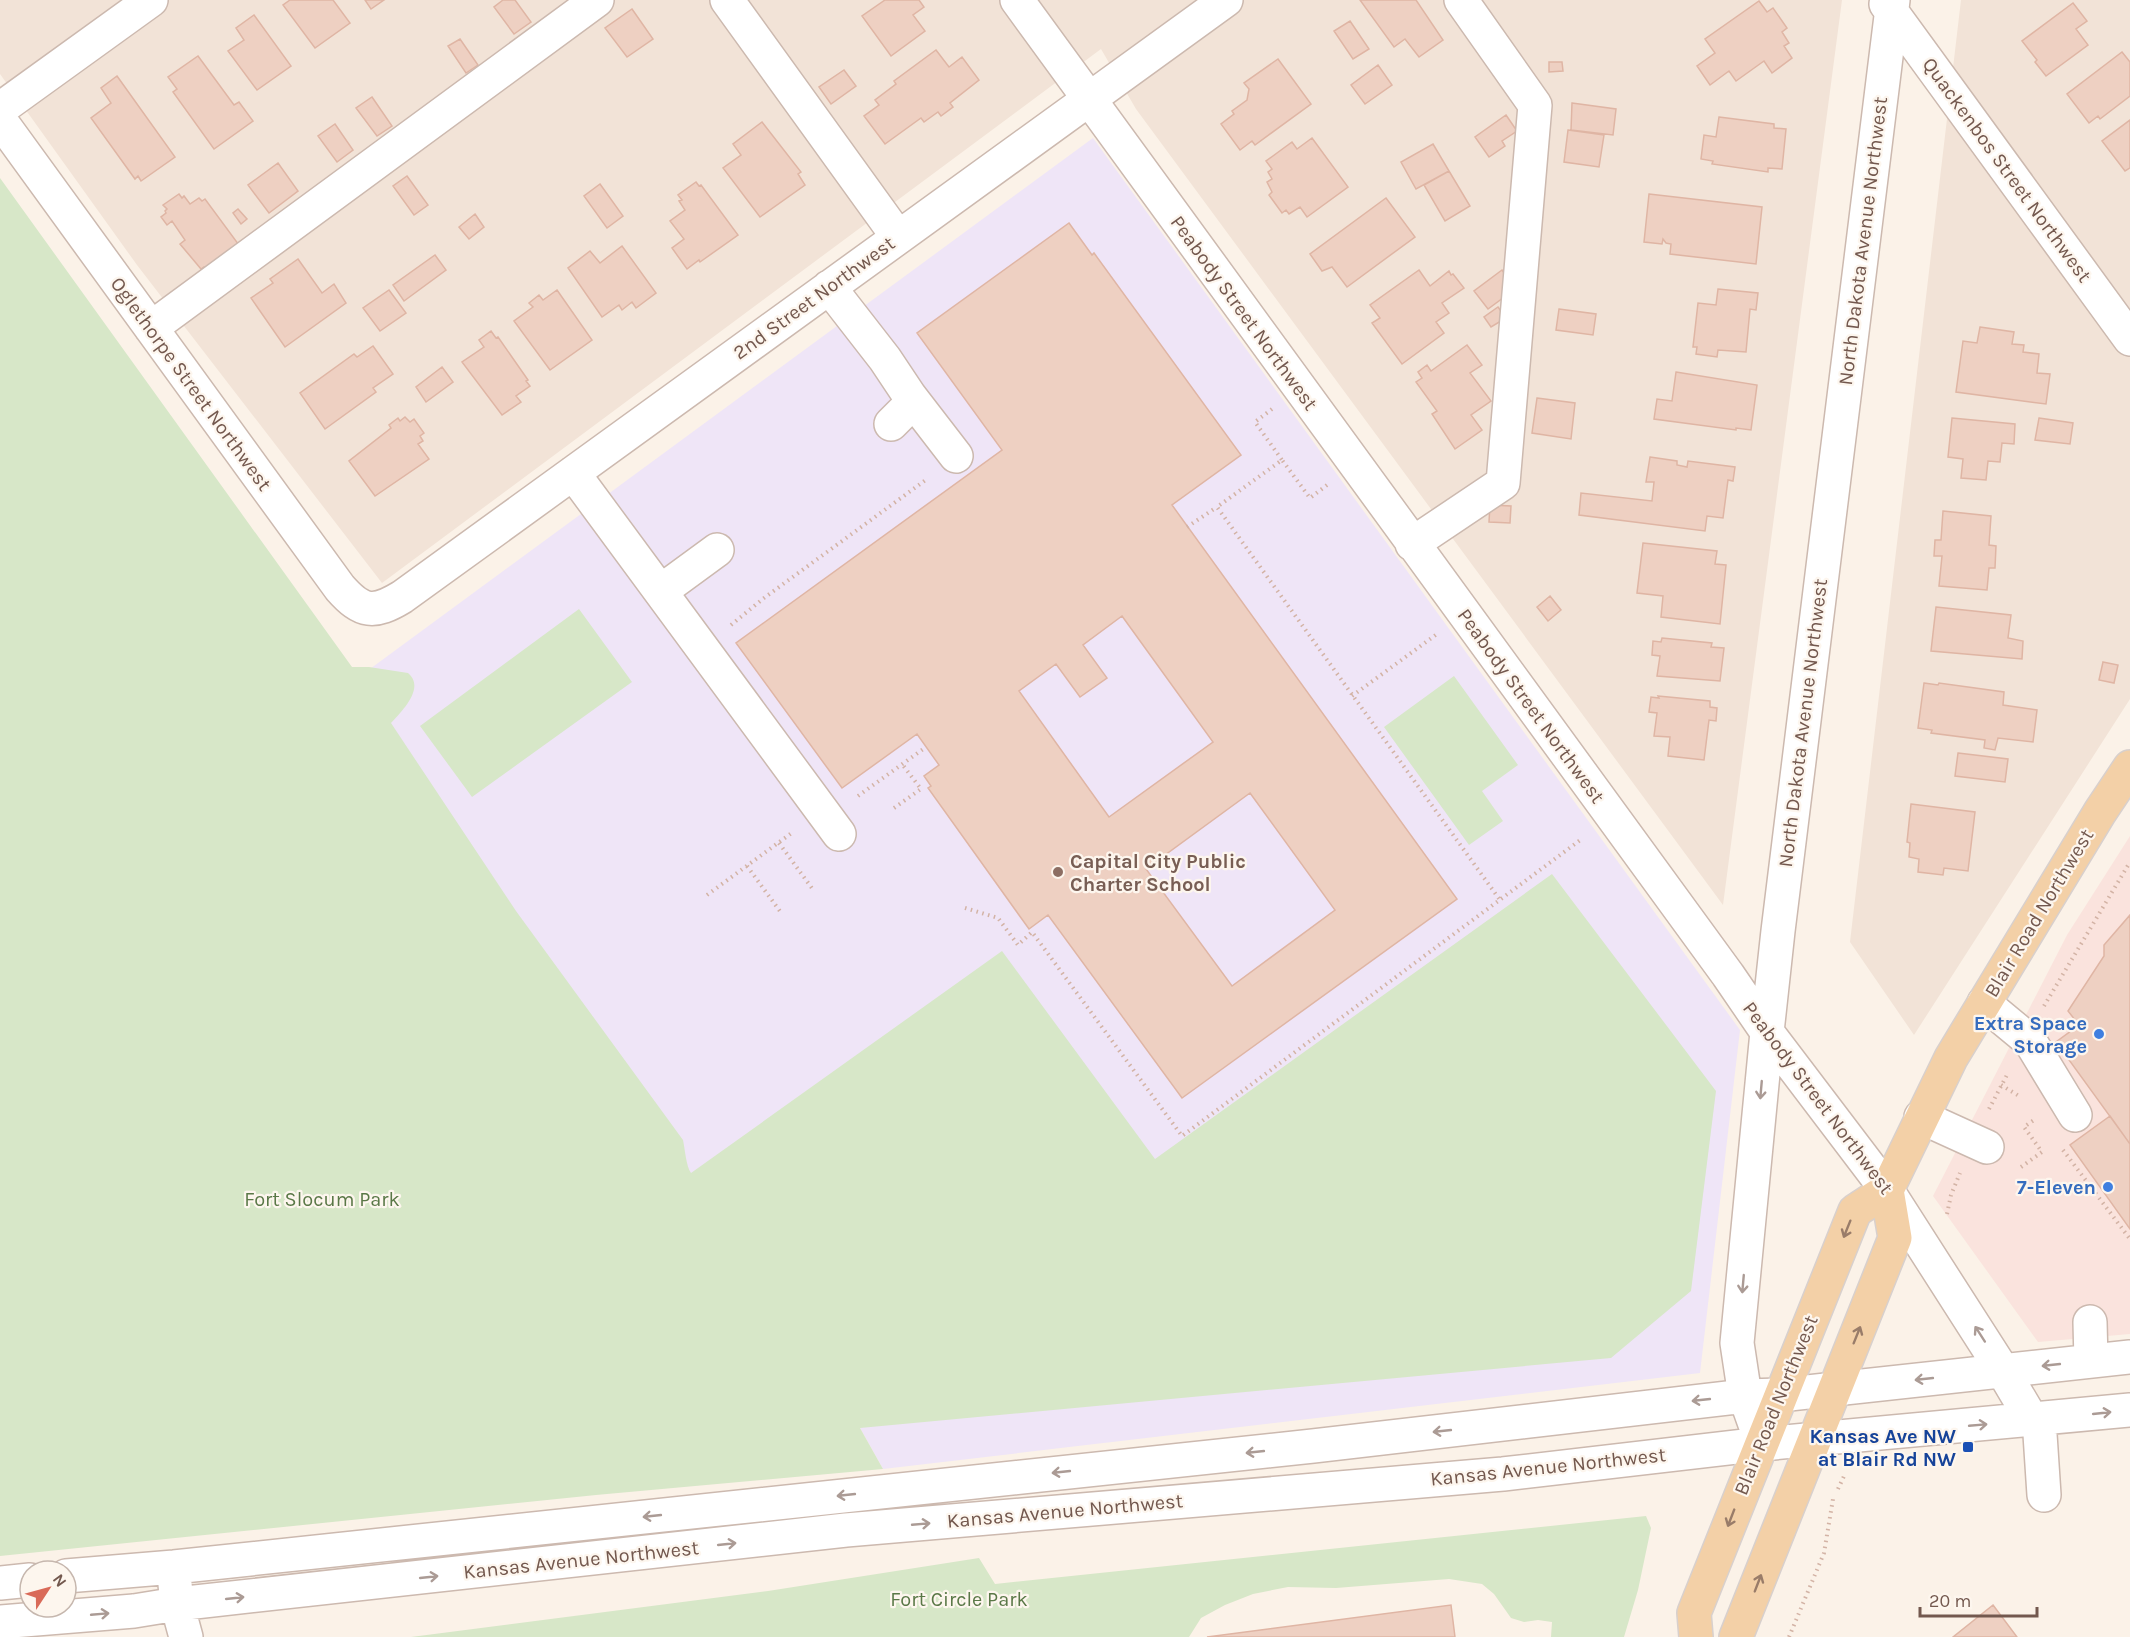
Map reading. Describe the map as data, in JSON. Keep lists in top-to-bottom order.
{
  "streets": {
    "main road": ["Blair Road Northwest"],
    "street": [
      "Quackenbos Street Northwest",
      "North Dakota Avenue Northwest",
      "2nd Street Northwest",
      "Peabody Street Northwest",
      "Oglethorpe Street Northwest",
      "Kansas Avenue Northwest"
    ]
  },
  "crossings": [
    ["Quackenbos Street Northwest", "North Dakota Avenue Northwest"],
    ["North Dakota Avenue Northwest", "Peabody Street Northwest"],
    ["North Dakota Avenue Northwest", "Blair Road Northwest"],
    ["North Dakota Avenue Northwest", "Kansas Avenue Northwest"],
    ["2nd Street Northwest", "Peabody Street Northwest"],
    ["2nd Street Northwest", "Oglethorpe Street Northwest"],
    ["Peabody Street Northwest", "Blair Road Northwest"],
    ["Peabody Street Northwest", "Kansas Avenue Northwest"],
    ["Blair Road Northwest", "Kansas Avenue Northwest"]
  ],
  "parks": ["Fort Slocum Park", "Fort Circle Park"],
  "places": {
    "other": ["Capital City Public Charter School", "Extra Space Storage", "7-Eleven"],
    "transit": ["Kansas Ave NW at Blair Rd NW"]
  },
  "scale_bar": "20 m",
  "north": "top right"
}
